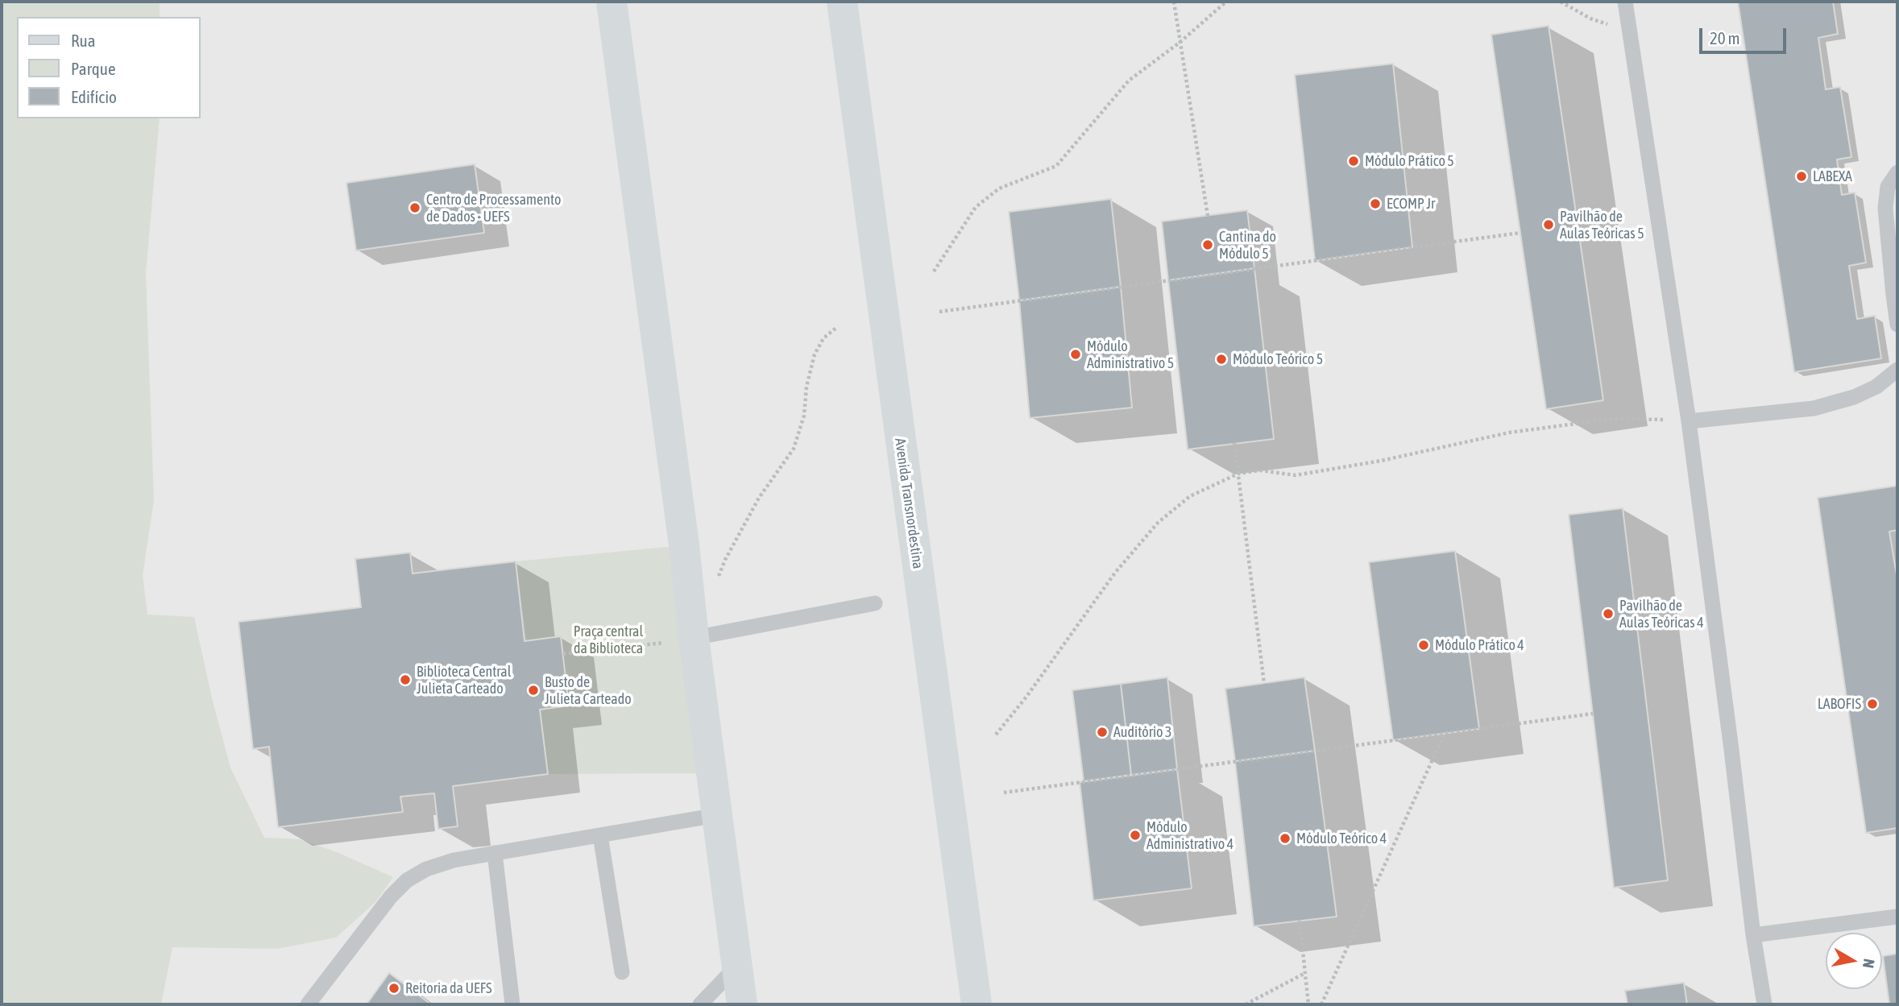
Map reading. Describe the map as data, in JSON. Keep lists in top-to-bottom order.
{
  "streets": {
    "street": ["Avenida Transnordestina"]
  },
  "parks": ["Praça central da Biblioteca"],
  "places": [
    "Módulo Prático 5",
    "LABEXA",
    "ECOMP Jr",
    "Centro de Processamento de Dados - UEFS",
    "Pavilhão de Aulas Teóricas 5",
    "Cantina do Módulo 5",
    "Módulo Administrativo 5",
    "Módulo Teórico 5",
    "Pavilhão de Aulas Teóricas 4",
    "Módulo Prático 4",
    "Biblioteca Central Julieta Carteado",
    "Busto de Julieta Carteado",
    "LABOFIS",
    "Auditório 3",
    "Módulo Administrativo 4",
    "Módulo Teórico 4",
    "Reitoria da UEFS"
  ],
  "legend": ["Rua", "Parque", "Edifício"],
  "scale_bar": "20 m",
  "north": "right"
}
